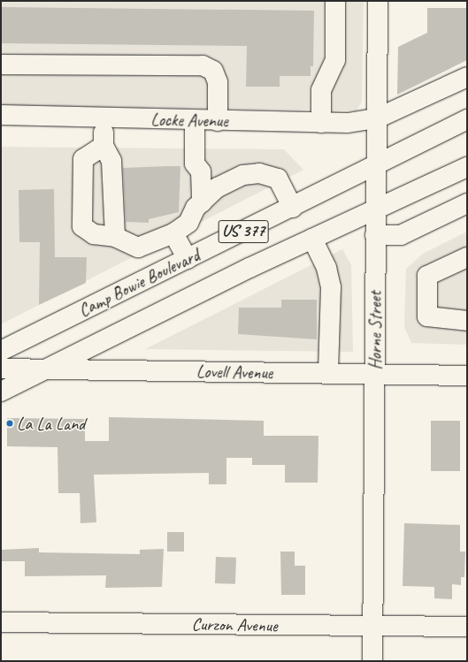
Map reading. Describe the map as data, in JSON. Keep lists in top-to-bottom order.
{
  "streets": {
    "street": [
      "Locke Avenue",
      "US 377",
      "Camp Bowie Boulevard",
      "Horne Street",
      "Lovell Avenue",
      "Curzon Avenue"
    ]
  },
  "crossings": [
    ["Locke Avenue", "Horne Street"],
    ["Camp Bowie Boulevard", "Horne Street"],
    ["Camp Bowie Boulevard", "Lovell Avenue"],
    ["Horne Street", "Lovell Avenue"],
    ["Horne Street", "Curzon Avenue"]
  ],
  "places": ["La La Land"]
}
